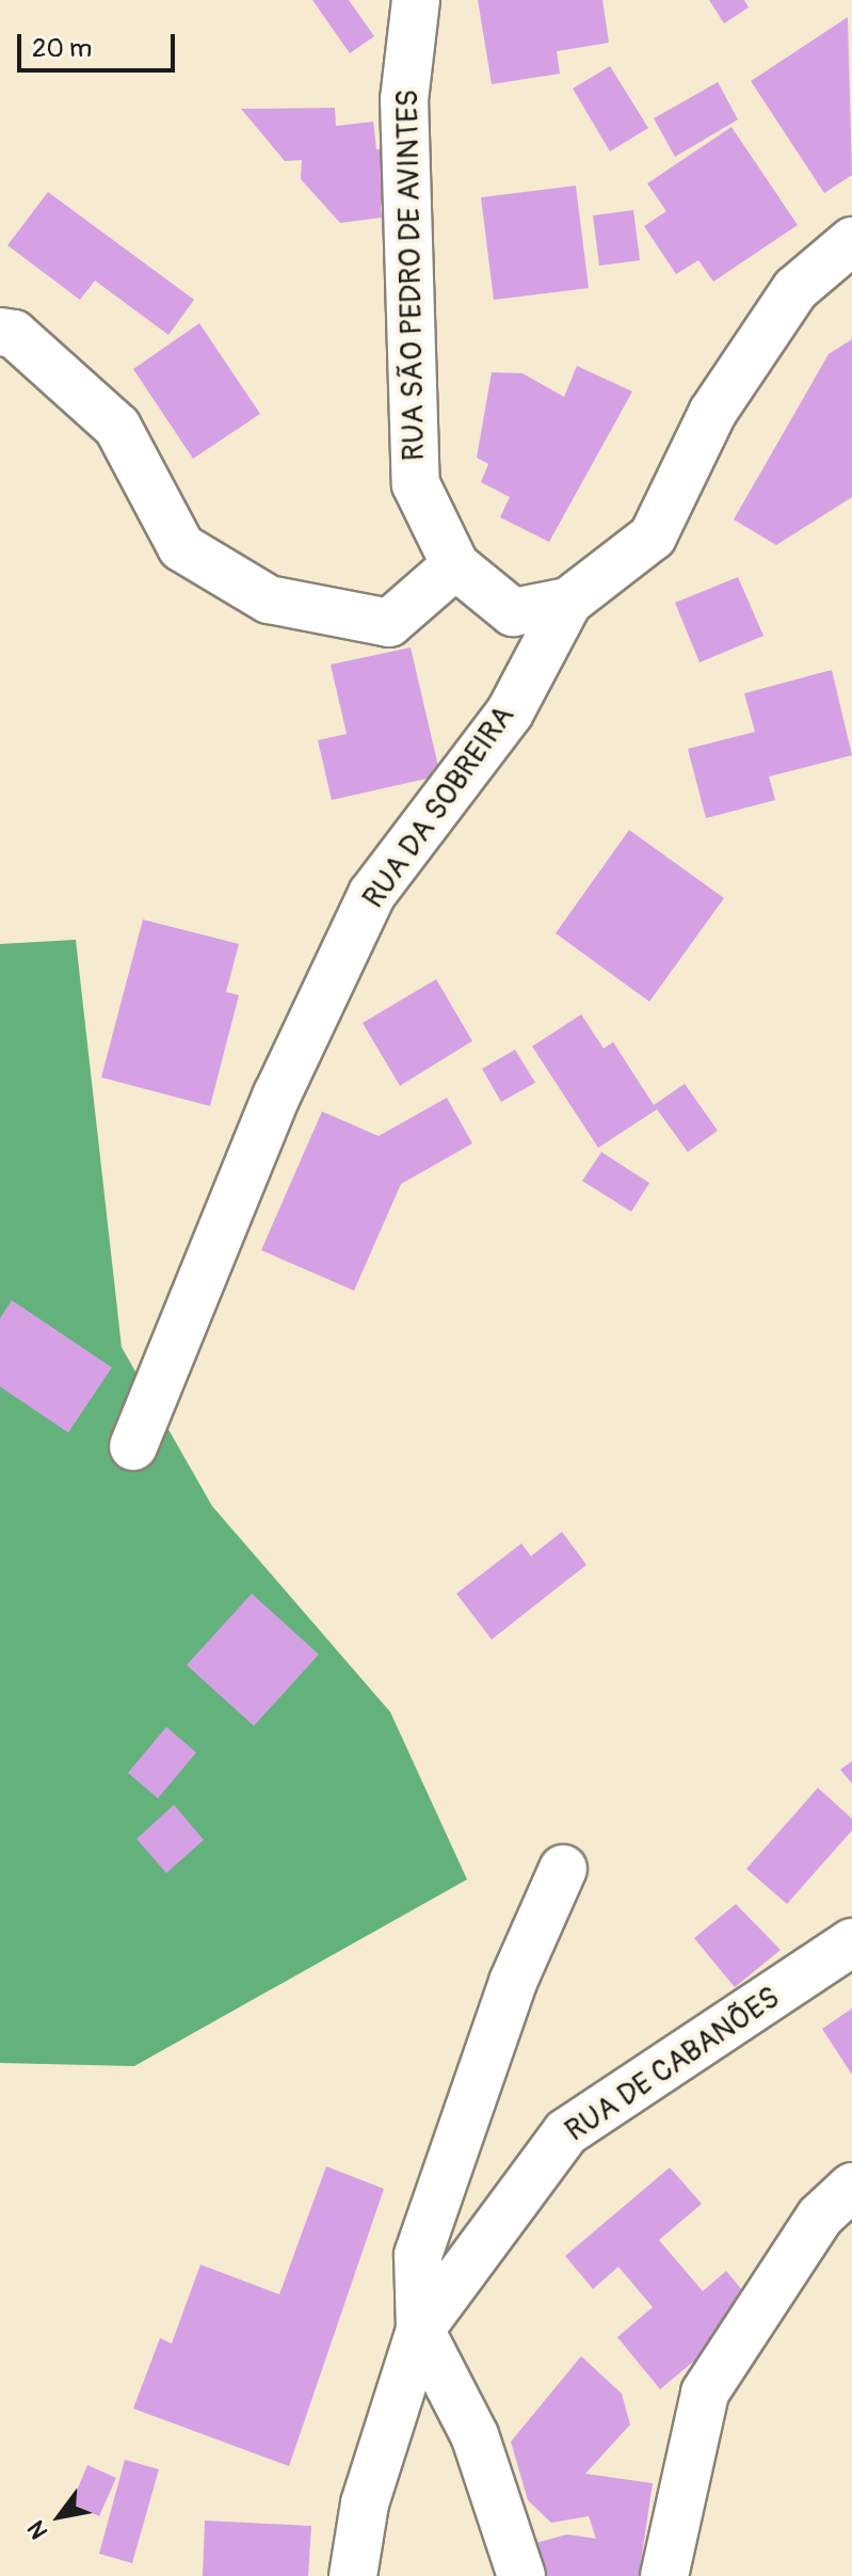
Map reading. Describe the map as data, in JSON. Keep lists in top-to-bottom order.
{
  "streets": {
    "street": ["RUA SÃO PEDRO DE AVINTES", "RUA DA SOBREIRA", "RUA DE CABANÕES"]
  },
  "crossings": [
    ["RUA SÃO PEDRO DE AVINTES", "RUA DA SOBREIRA"]
  ],
  "scale_bar": "20 m",
  "north": "bottom left"
}
